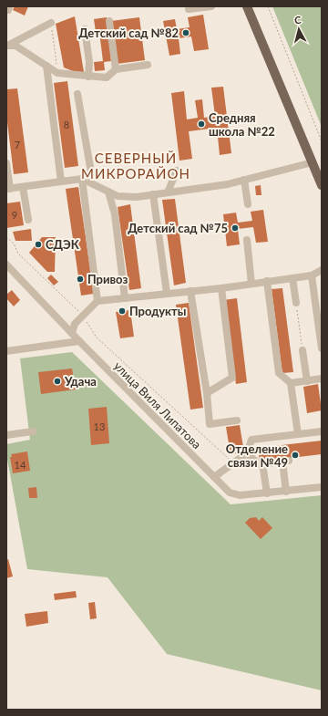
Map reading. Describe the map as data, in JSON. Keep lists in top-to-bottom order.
{
  "streets": {
    "street": ["улица Виля Липатова"]
  },
  "districts": ["СЕВЕРНЫЙ МИКРОРАЙОН"],
  "places": [
    "Детский сад №82",
    "Средняя школа №22",
    "Детский сад №75",
    "СДЭК",
    "Привоз",
    "Продукты",
    "Удача",
    "Отделение связи №49"
  ],
  "house_numbers": [
    "8",
    "7",
    "9",
    "13",
    "14"
  ],
  "north": "top"
}
